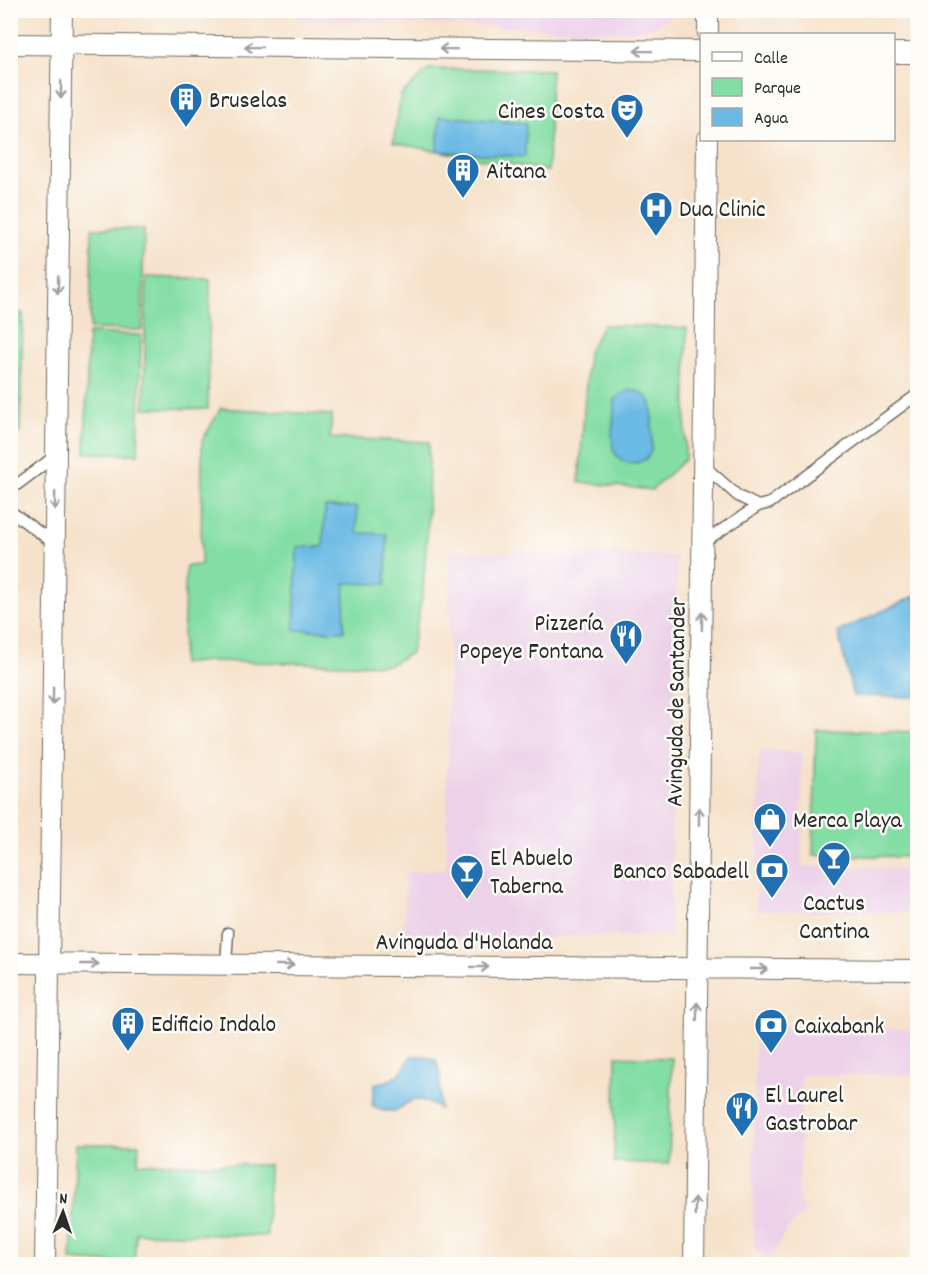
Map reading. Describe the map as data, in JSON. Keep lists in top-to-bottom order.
{
  "streets": {
    "street": ["Avinguda de Santander", "Avinguda d'Holanda"]
  },
  "crossings": [
    ["Avinguda de Santander", "Avinguda d'Holanda"]
  ],
  "one_way": ["Avinguda de Santander", "Avinguda d'Holanda"],
  "places": {
    "building": ["Bruselas", "Aitana", "Edificio Indalo"],
    "theatre": ["Cines Costa"],
    "hospital": ["Dua Clinic"],
    "restaurant": ["Pizzería Popeye Fontana", "El Laurel Gastrobar"],
    "shop": ["Merca Playa"],
    "bar": ["Cactus Cantina", "El Abuelo Taberna"],
    "bank": ["Banco Sabadell", "Caixabank"]
  },
  "legend": ["Calle", "Parque", "Agua"],
  "north": "top"
}
